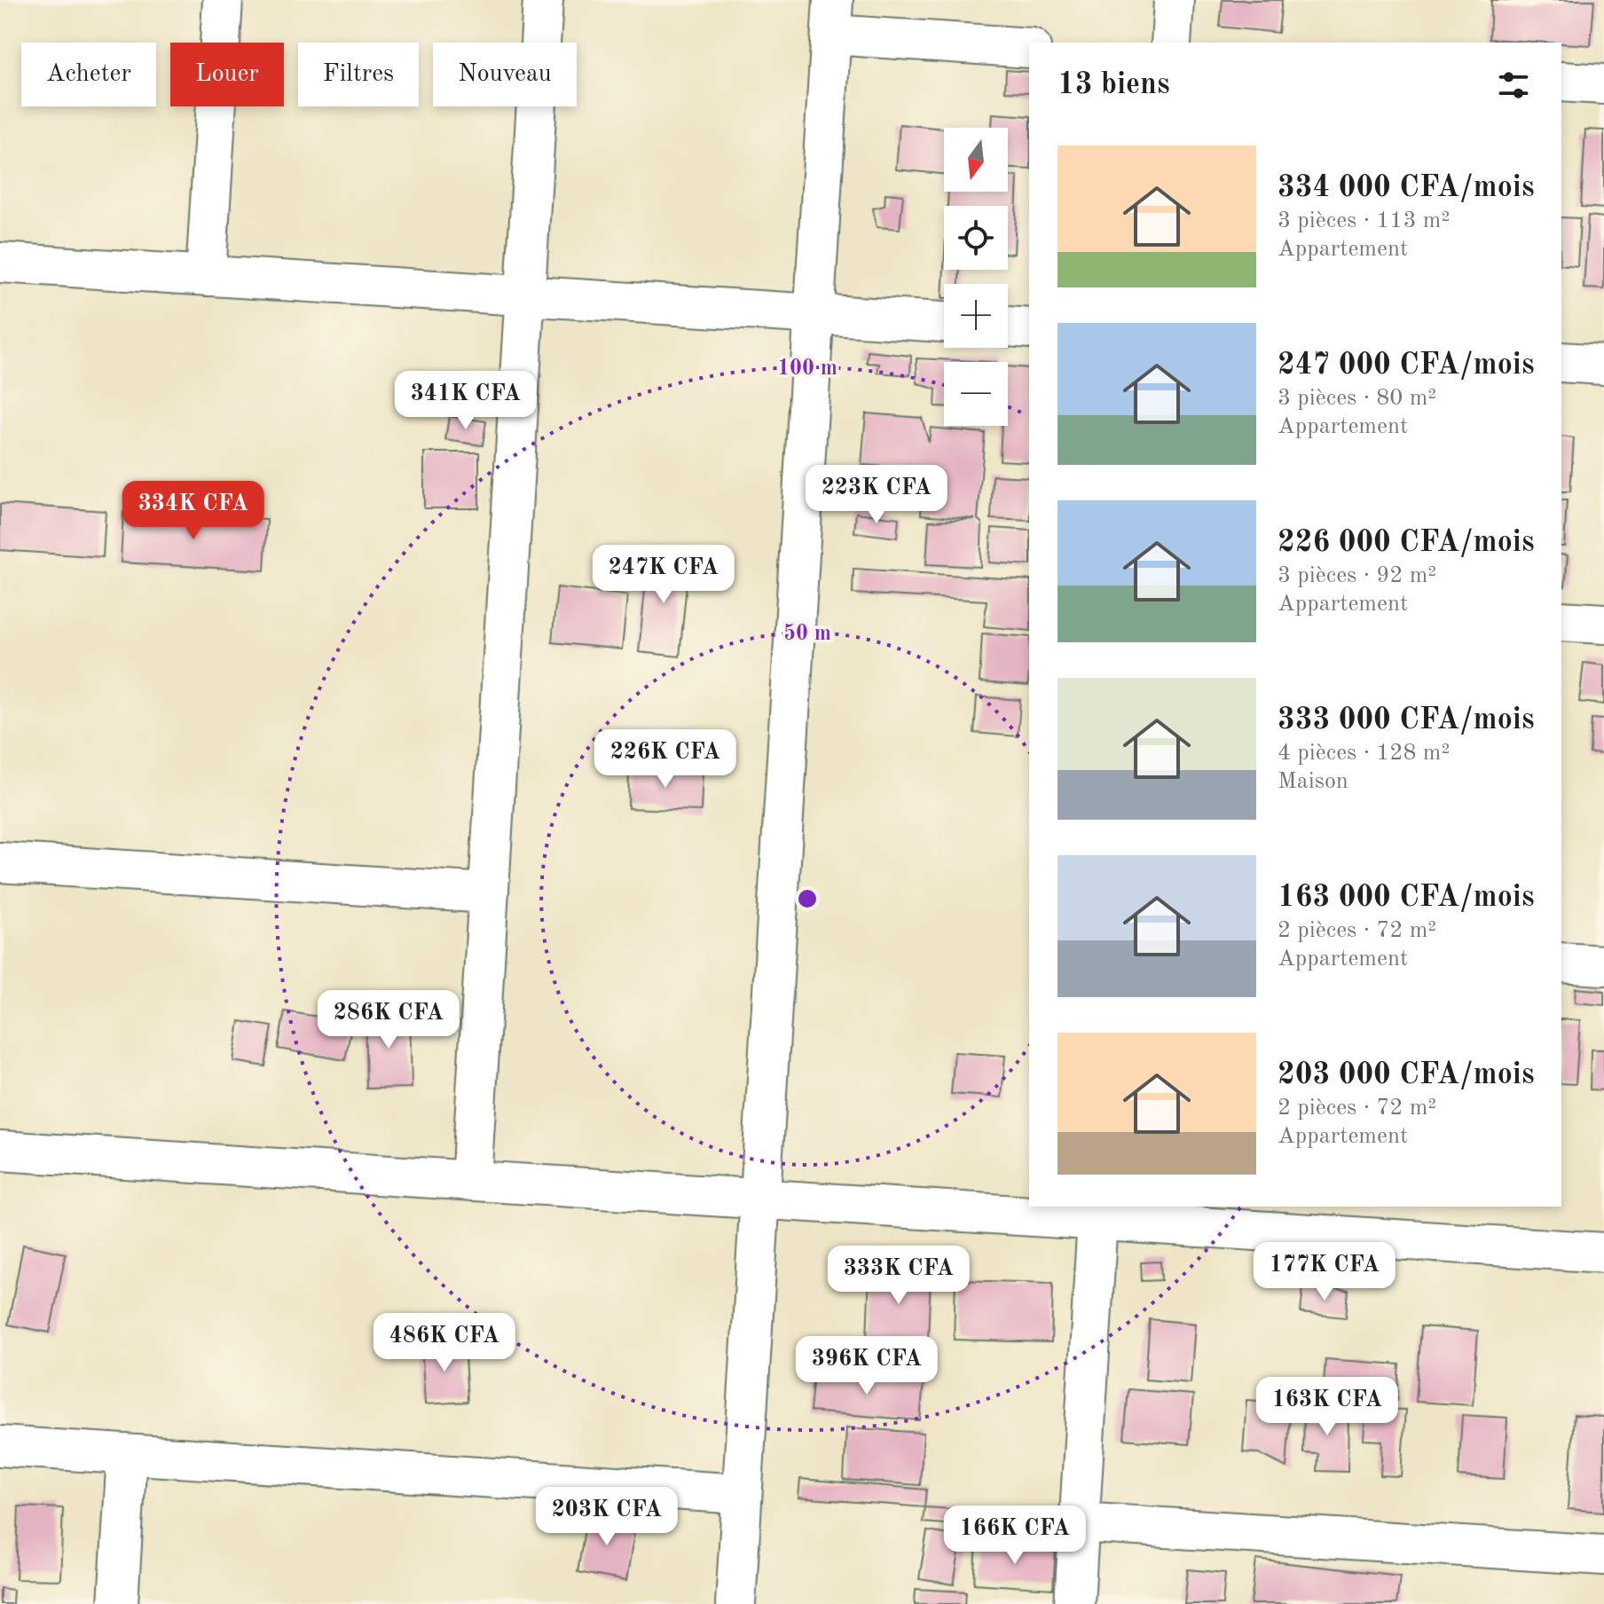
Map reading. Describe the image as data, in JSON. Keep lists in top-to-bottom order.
{
  "north": "bottom",
  "page": {
    "chip": [
      "Acheter",
      "Louer",
      "Filtres",
      "Nouveau"
    ],
    "heading": "13 biens",
    "map_buttons": ["+", "−"],
    "list": [
      {
        "name": "334 000 CFA/mois",
        "note": "3 pièces · 113 m² · Appartement"
      },
      {
        "name": "247 000 CFA/mois",
        "note": "3 pièces · 80 m² · Appartement"
      },
      {
        "name": "226 000 CFA/mois",
        "note": "3 pièces · 92 m² · Appartement"
      },
      {
        "name": "333 000 CFA/mois",
        "note": "4 pièces · 128 m² · Maison"
      },
      {
        "name": "163 000 CFA/mois",
        "note": "2 pièces · 72 m² · Appartement"
      },
      {
        "name": "203 000 CFA/mois",
        "note": "2 pièces · 72 m² · Appartement"
      }
    ],
    "price": [
      "341K CFA",
      "223K CFA",
      "334K CFA",
      "247K CFA",
      "226K CFA",
      "286K CFA",
      "177K CFA",
      "333K CFA",
      "486K CFA",
      "396K CFA",
      "163K CFA",
      "203K CFA",
      "166K CFA"
    ]
  },
  "rings": ["100 m", "50 m"]
}
